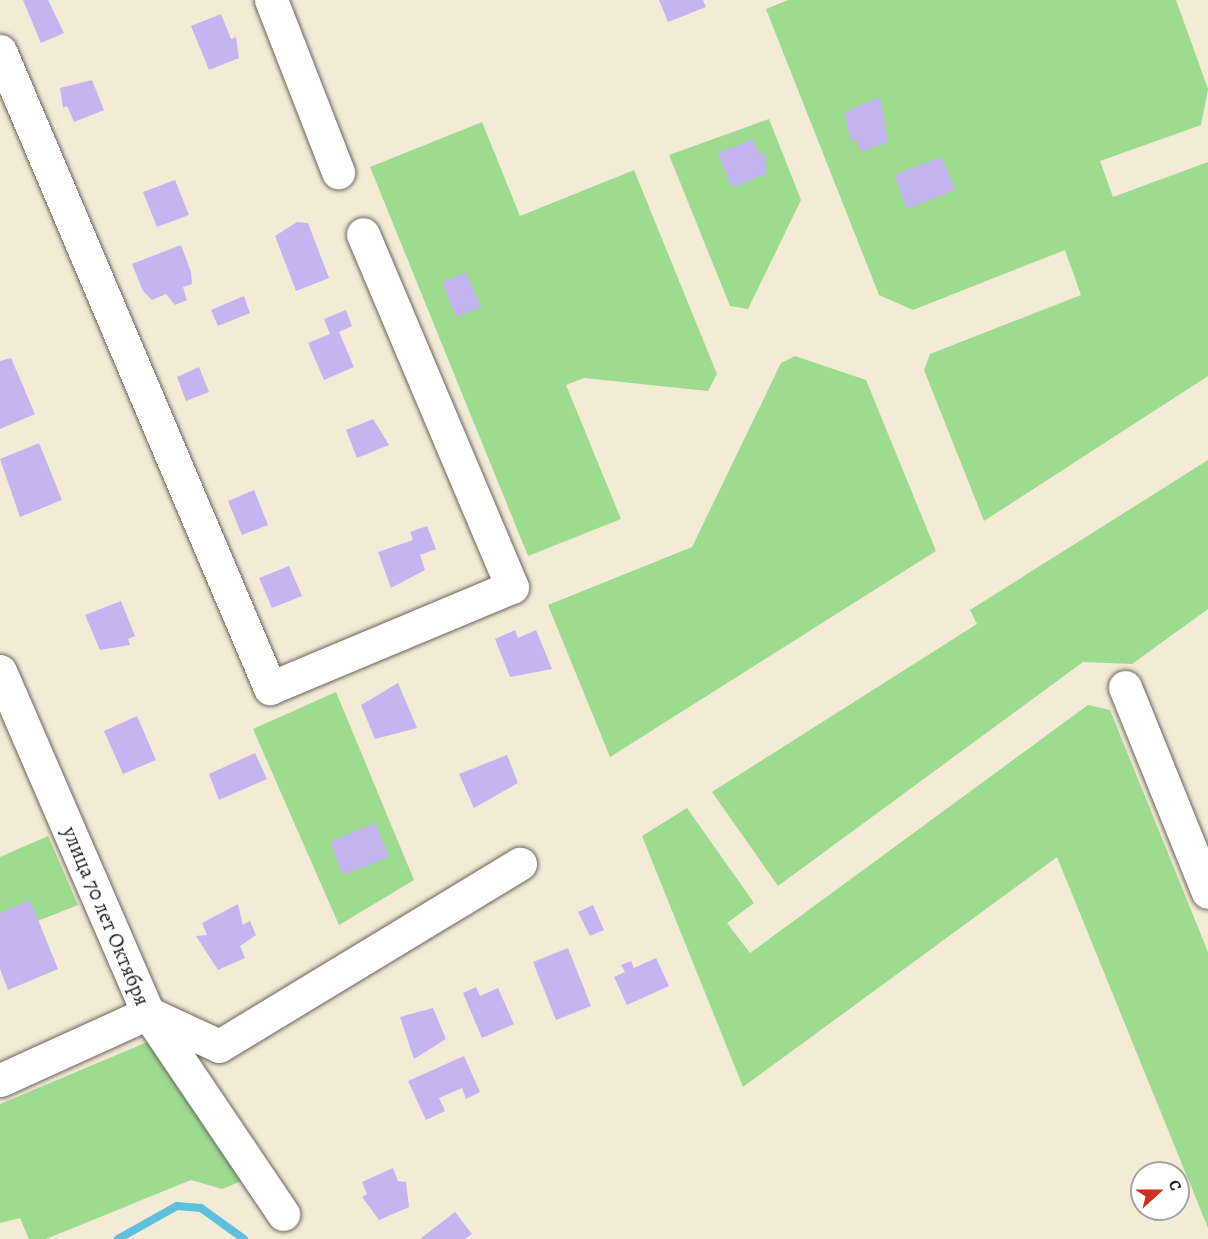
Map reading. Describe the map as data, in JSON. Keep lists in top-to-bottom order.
{
  "streets": {
    "street": ["улица 70 лет Октября"]
  },
  "north": "right"
}
